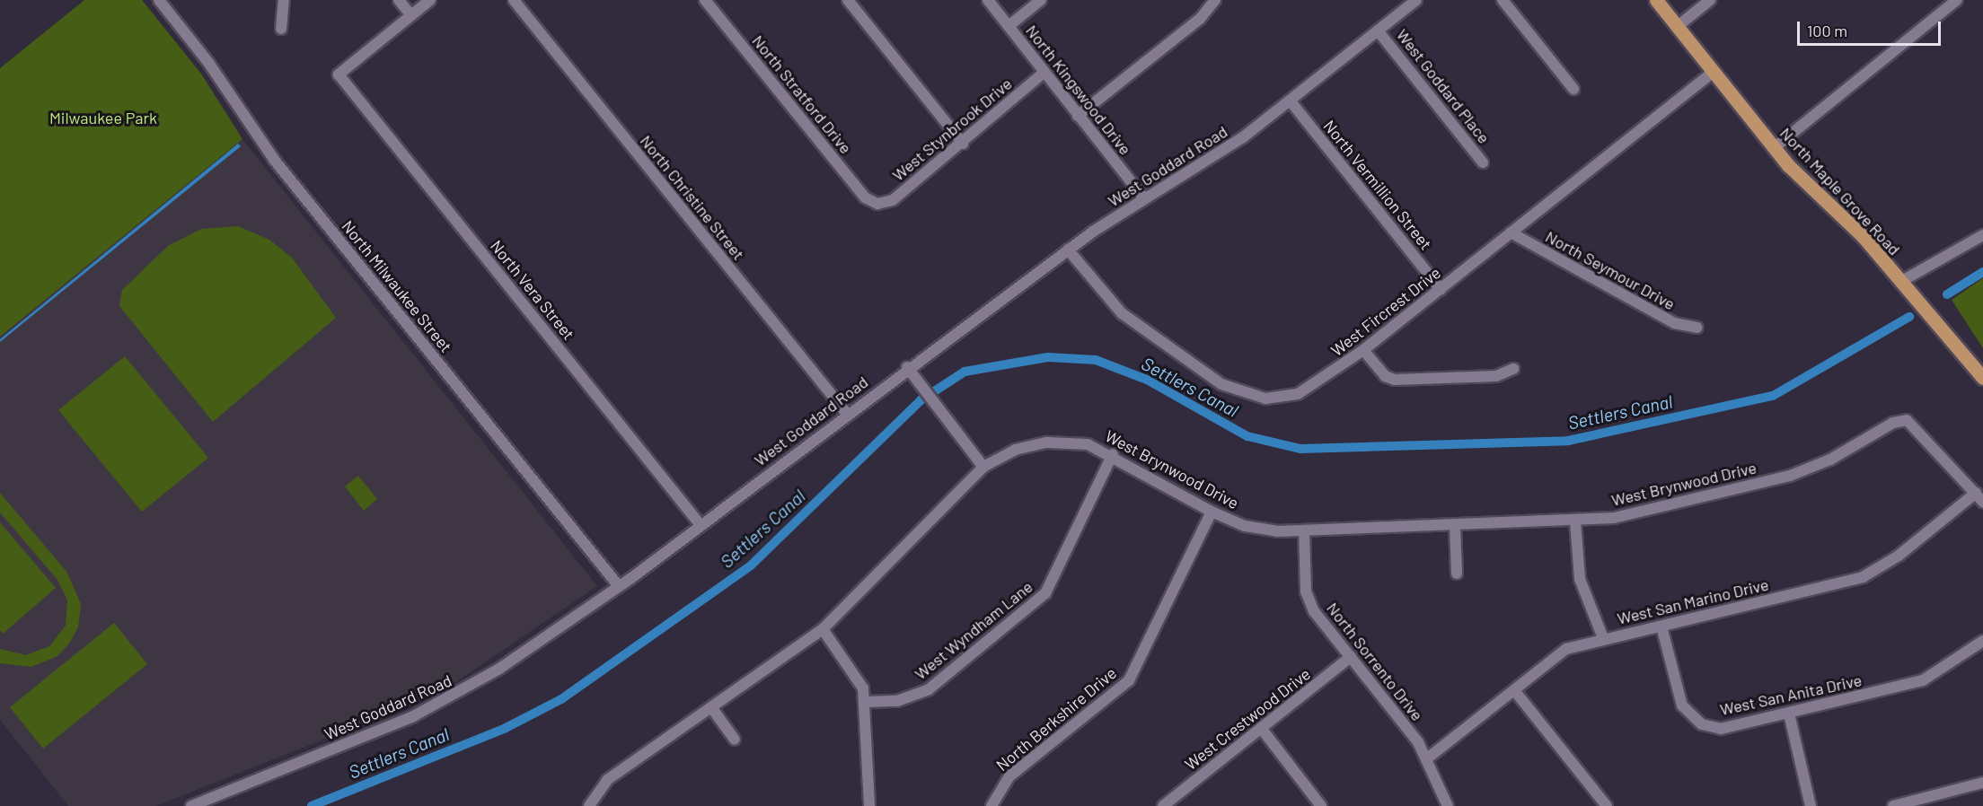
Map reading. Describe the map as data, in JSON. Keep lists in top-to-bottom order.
{
  "streets": {
    "main road": ["North Maple Grove Road"],
    "street": [
      "West Goddard Place",
      "North Kingswood Drive",
      "North Stratford Drive",
      "West Stynbrook Drive",
      "West Goddard Road",
      "North Vermillion Street",
      "North Christine Street",
      "North Seymour Drive",
      "North Milwaukee Street",
      "North Vera Street",
      "West Fircrest Drive",
      "West Brynwood Drive",
      "West San Marino Drive",
      "West Wyndham Lane",
      "North Sorrento Drive",
      "West San Anita Drive",
      "North Berkshire Drive",
      "West Crestwood Drive"
    ]
  },
  "crossings": [
    ["West Goddard Place", "West Goddard Road"],
    ["North Kingswood Drive", "West Stynbrook Drive"],
    ["North Kingswood Drive", "West Goddard Road"],
    ["North Stratford Drive", "West Stynbrook Drive"],
    ["West Goddard Road", "North Vermillion Street"],
    ["West Goddard Road", "North Christine Street"],
    ["West Goddard Road", "North Milwaukee Street"],
    ["West Goddard Road", "North Vera Street"],
    ["West Goddard Road", "West Fircrest Drive"],
    ["North Vermillion Street", "West Fircrest Drive"],
    ["North Maple Grove Road", "West Fircrest Drive"],
    ["North Seymour Drive", "West Fircrest Drive"],
    ["West Brynwood Drive", "West San Marino Drive"],
    ["West Brynwood Drive", "West Wyndham Lane"],
    ["West Brynwood Drive", "North Sorrento Drive"],
    ["West Brynwood Drive", "North Berkshire Drive"],
    ["West San Marino Drive", "North Sorrento Drive"],
    ["West San Marino Drive", "West San Anita Drive"],
    ["North Sorrento Drive", "West Crestwood Drive"]
  ],
  "water": ["Settlers Canal"],
  "parks": ["Milwaukee Park"],
  "scale_bar": "100 m"
}
